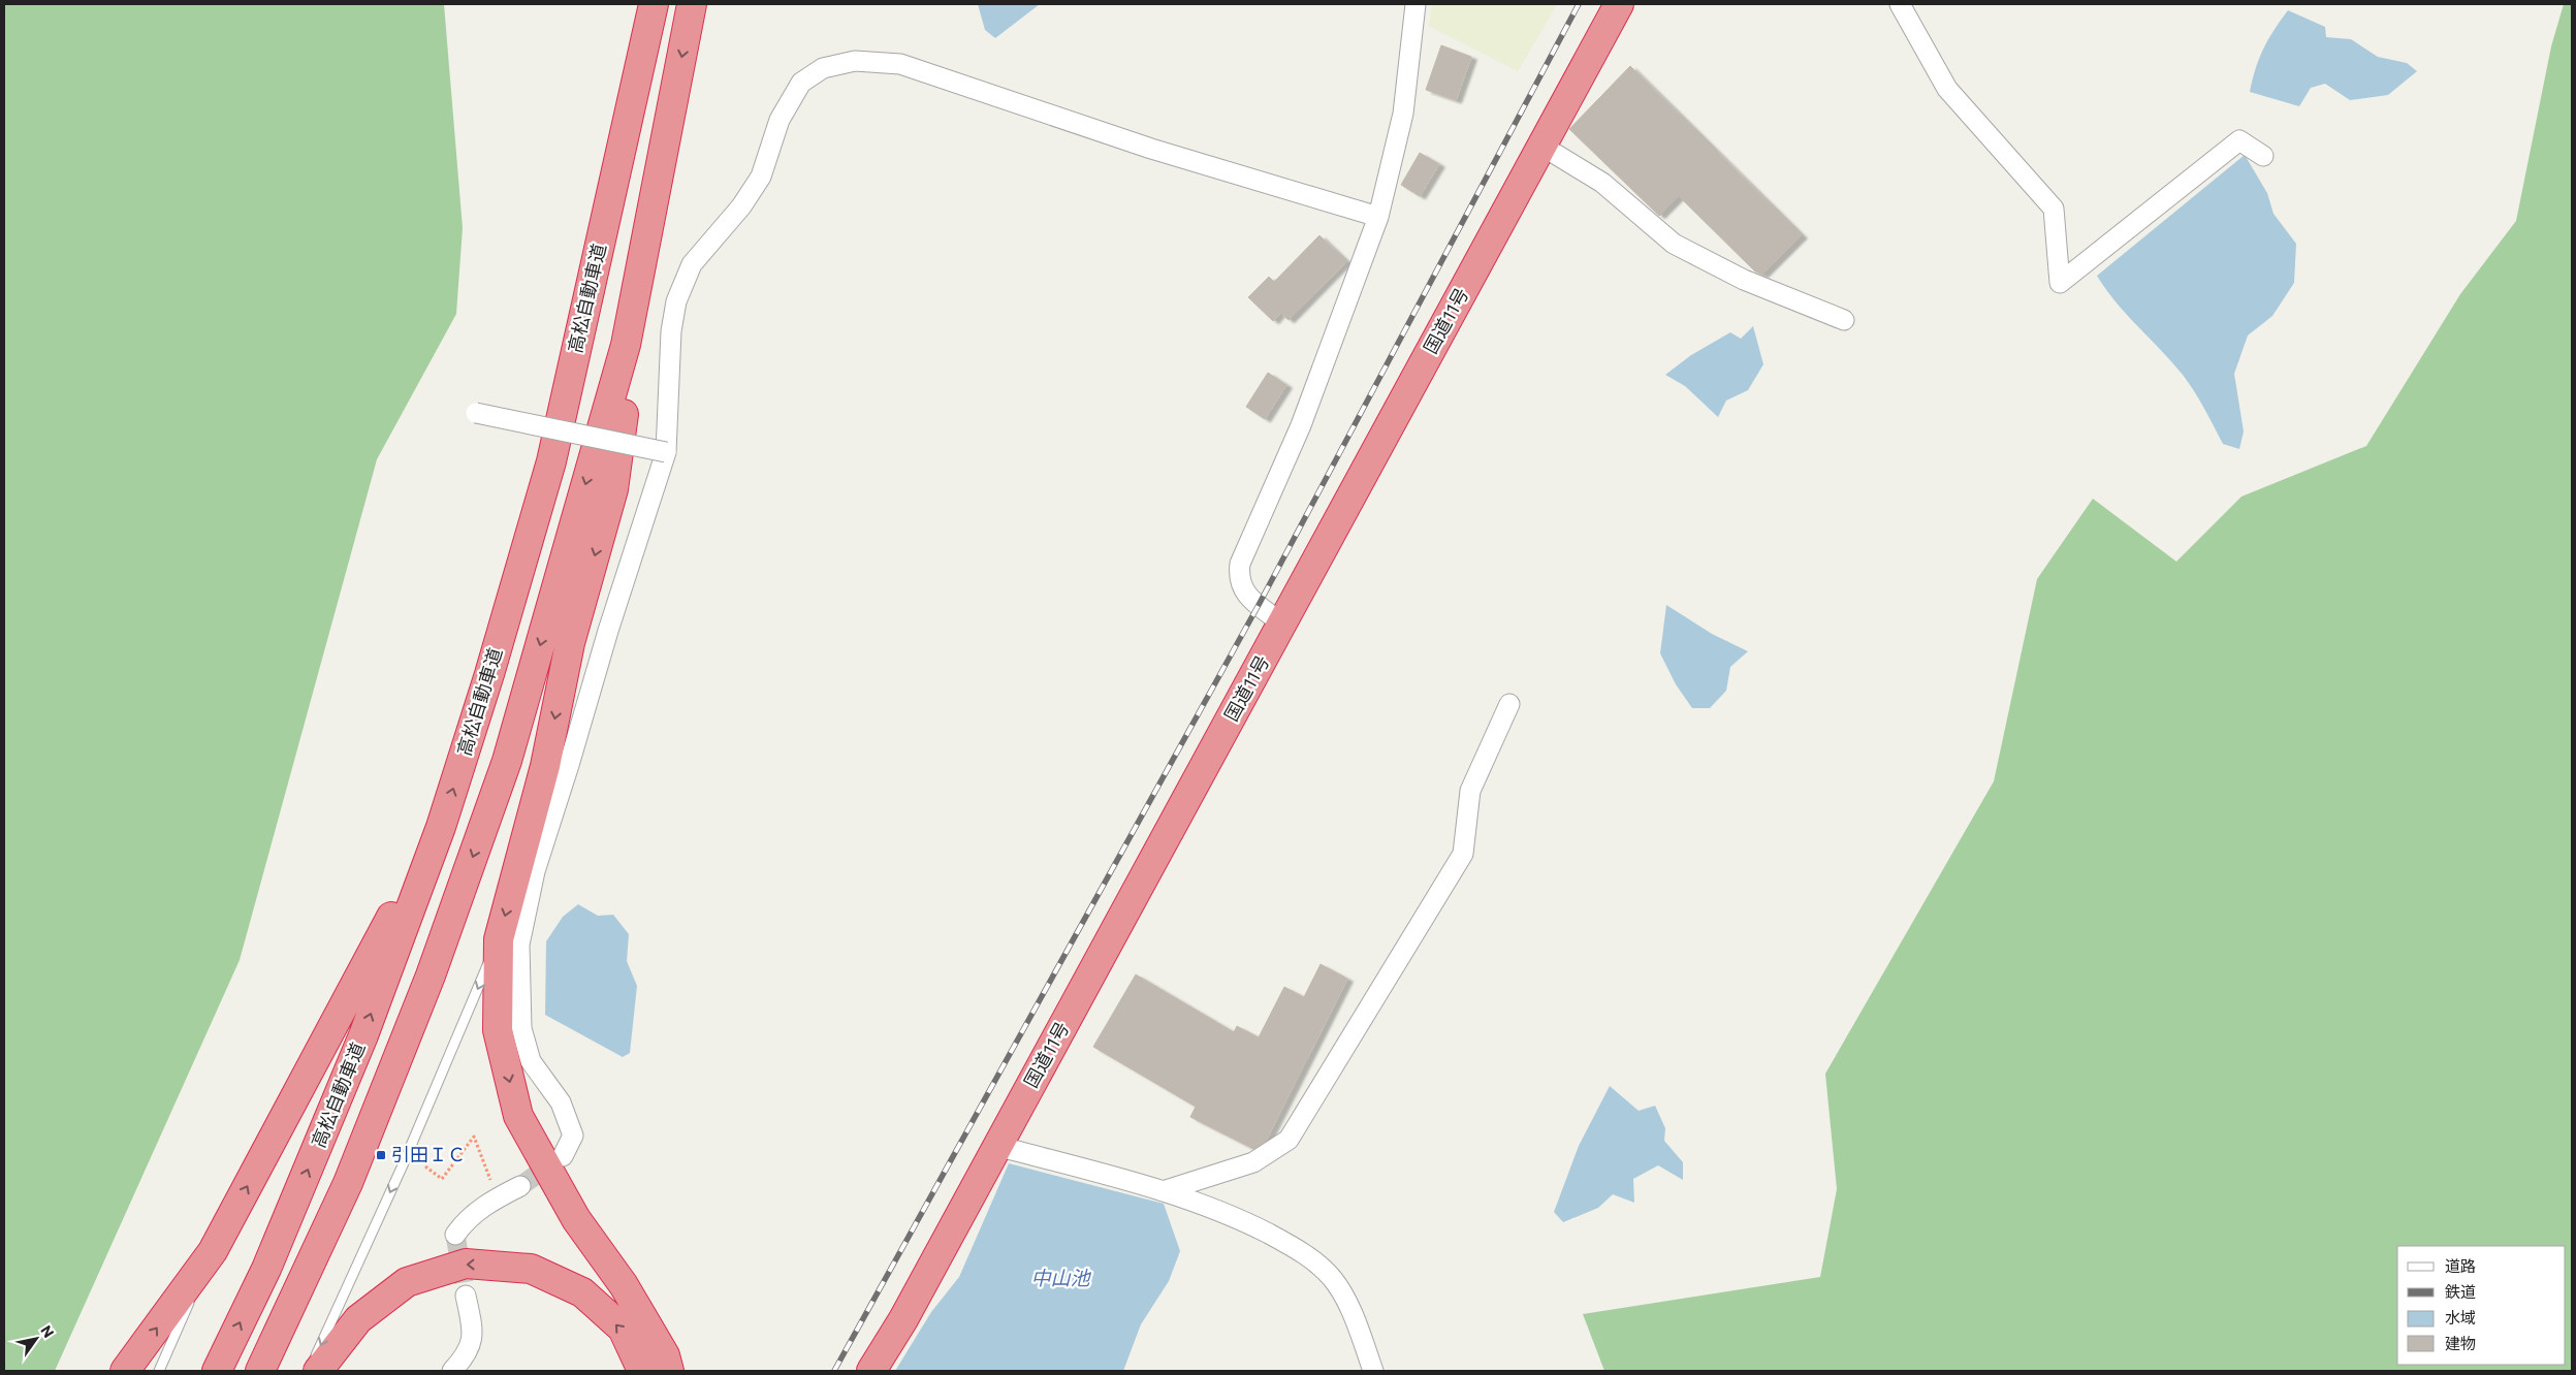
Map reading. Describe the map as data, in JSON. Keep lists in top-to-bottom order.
{
  "streets": {
    "highway": ["高松自動車道", "国道11号"]
  },
  "water": ["中山池"],
  "places": {
    "transit": ["引田ＩＣ"]
  },
  "legend": [
    "道路",
    "鉄道",
    "水域",
    "建物"
  ],
  "north": "top right"
}
